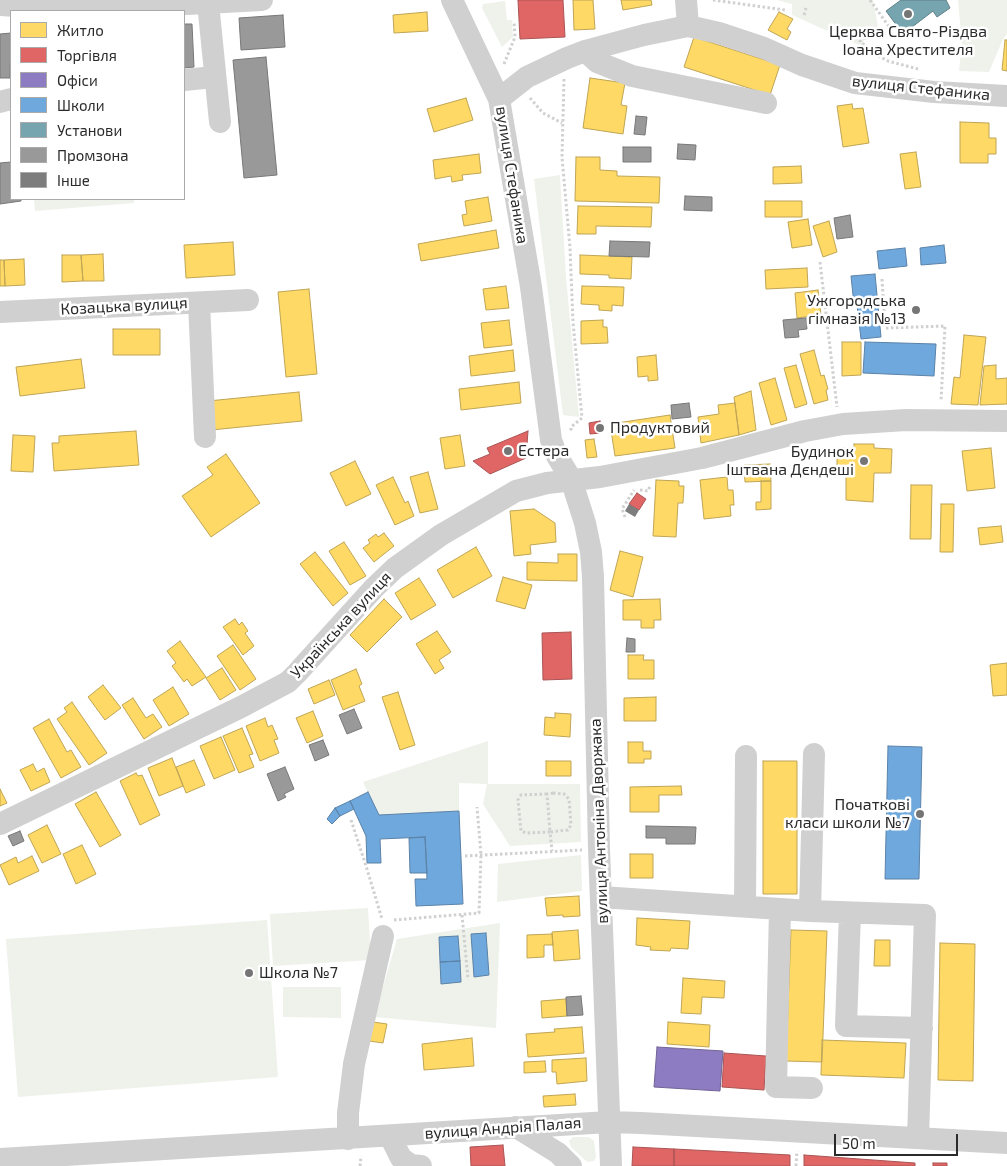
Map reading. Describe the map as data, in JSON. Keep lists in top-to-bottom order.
{
  "streets": {
    "street": [
      "вулиця Стефаника",
      "Козацька вулиця",
      "Українська вулиця",
      "вулиця Антоніна Дворжака",
      "вулиця Андрія Палая"
    ]
  },
  "crossings": [
    ["вулиця Стефаника", "Українська вулиця"],
    ["вулиця Стефаника", "вулиця Антоніна Дворжака"],
    ["Українська вулиця", "вулиця Антоніна Дворжака"],
    ["вулиця Антоніна Дворжака", "вулиця Андрія Палая"]
  ],
  "places": [
    "Церква Свято-Різдва Іоана Хрестителя",
    "Ужгородська гімназія №13",
    "Продуктовий",
    "Естера",
    "Будинок Іштвана Дєндеші",
    "Початкові класи школи №7",
    "Школа №7"
  ],
  "legend": [
    "Житло",
    "Торгівля",
    "Офіси",
    "Школи",
    "Установи",
    "Промзона",
    "Інше"
  ],
  "scale_bar": "50 m"
}
